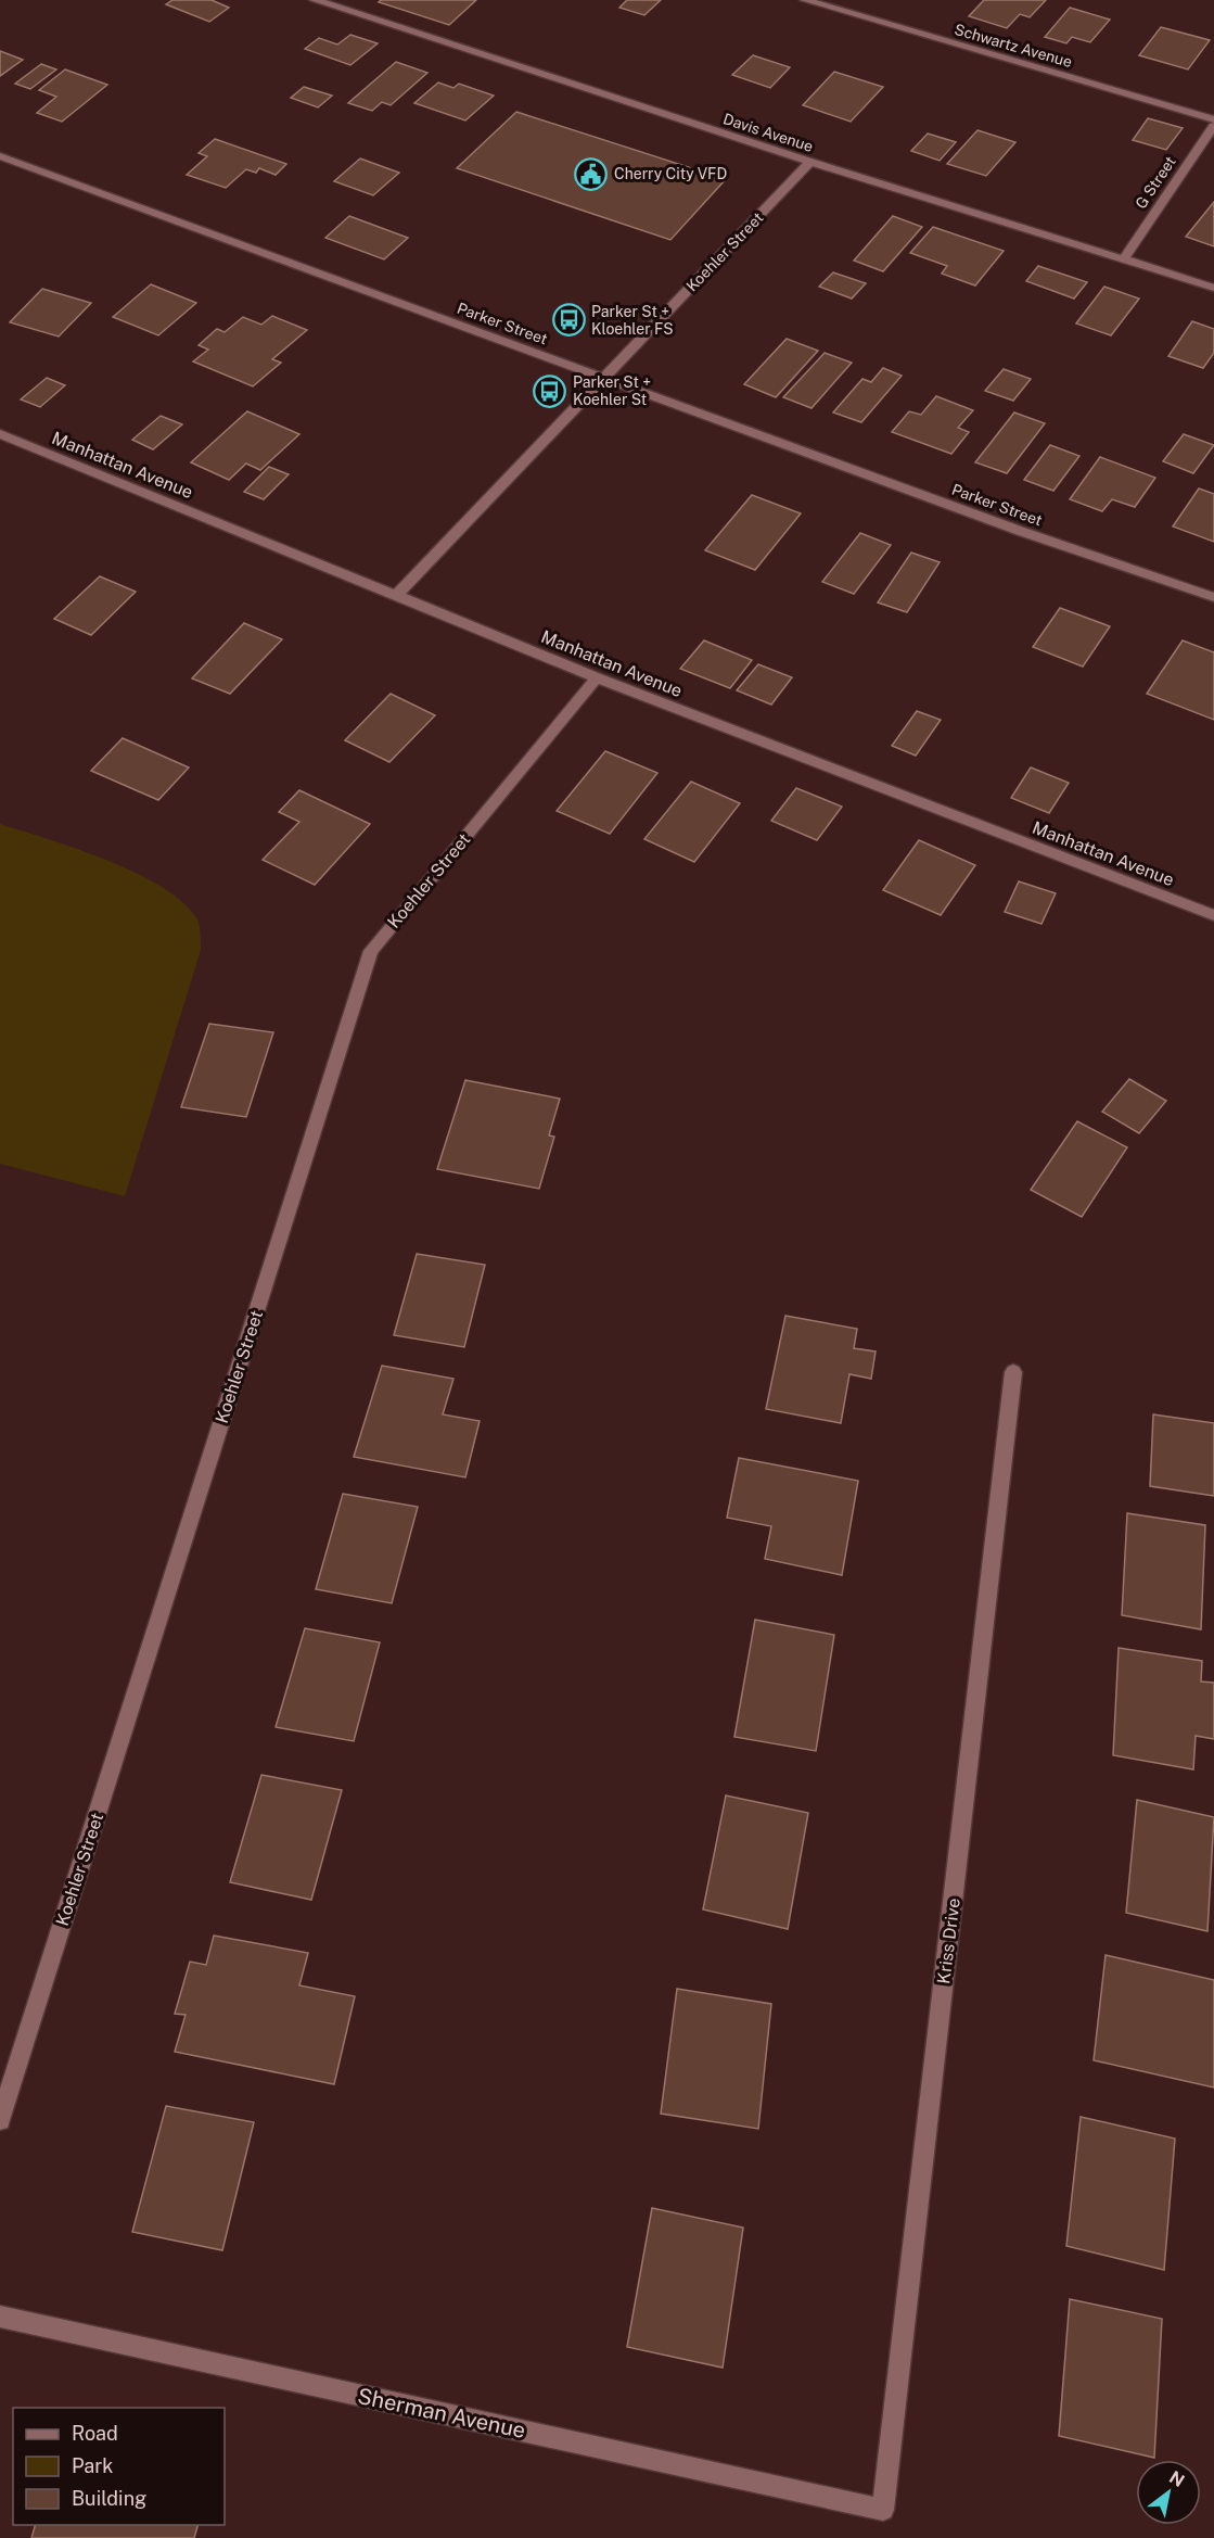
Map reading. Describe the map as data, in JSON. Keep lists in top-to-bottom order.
{
  "streets": {
    "street": [
      "Schwartz Avenue",
      "Davis Avenue",
      "G Street",
      "Koehler Street",
      "Parker Street",
      "Manhattan Avenue",
      "Kriss Drive",
      "Sherman Avenue"
    ]
  },
  "crossings": [
    ["Davis Avenue", "G Street"],
    ["Davis Avenue", "Koehler Street"],
    ["Koehler Street", "Parker Street"],
    ["Koehler Street", "Manhattan Avenue"],
    ["Kriss Drive", "Sherman Avenue"]
  ],
  "places": {
    "public building": ["Cherry City VFD"],
    "bus stop": ["Parker St + Kloehler FS", "Parker St + Koehler St"]
  },
  "legend": ["Road", "Park", "Building"],
  "north": "top right"
}
